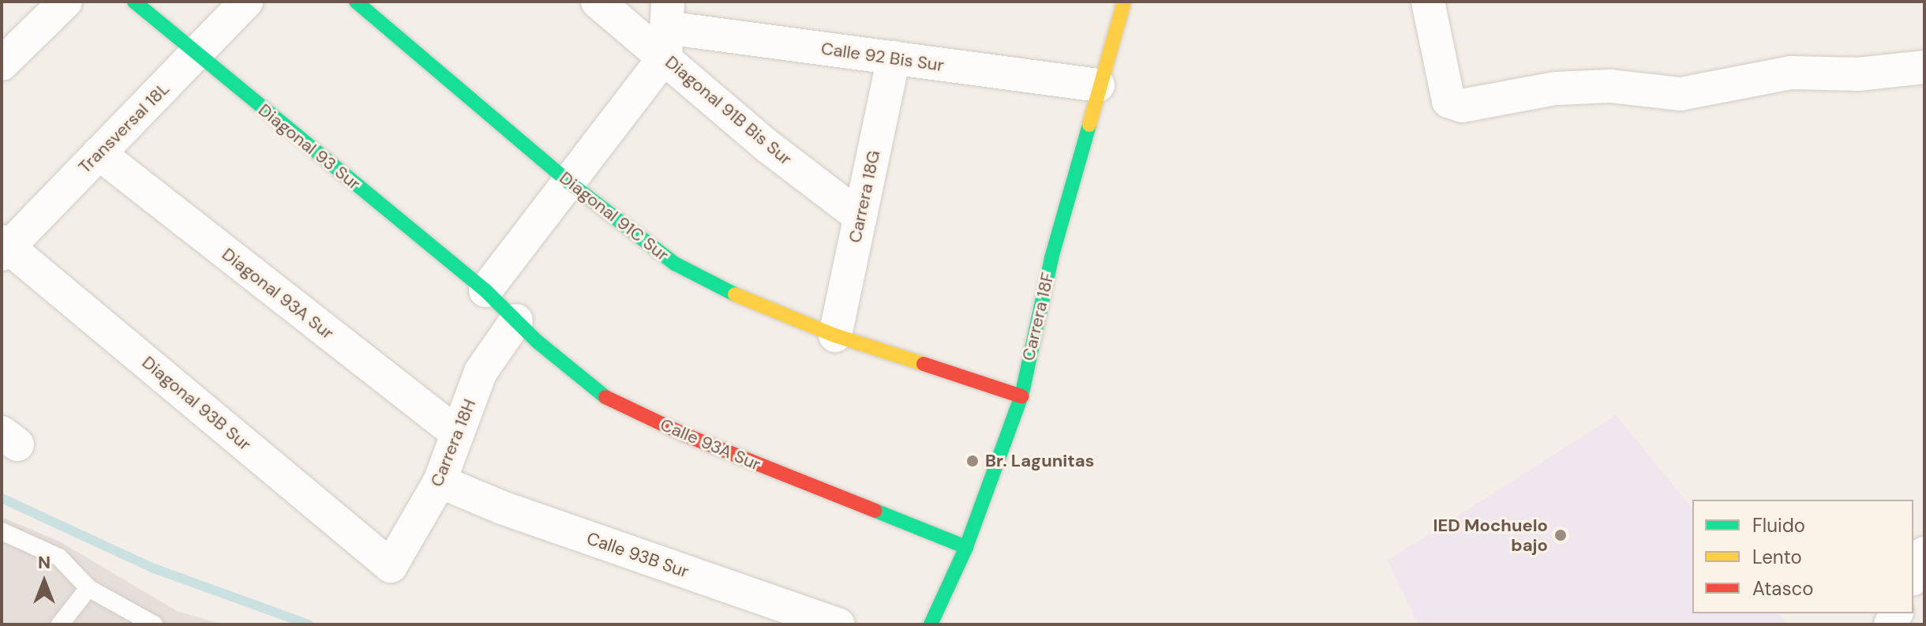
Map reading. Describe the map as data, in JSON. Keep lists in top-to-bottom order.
{
  "streets": {
    "street": [
      "Calle 92 Bis Sur",
      "Diagonal 91B Bis Sur",
      "Transversal 18L",
      "Diagonal 93 Sur",
      "Carrera 18G",
      "Diagonal 91C Sur",
      "Diagonal 93A Sur",
      "Carrera 18F",
      "Diagonal 93B Sur",
      "Carrera 18H",
      "Calle 93A Sur",
      "Calle 93B Sur"
    ]
  },
  "crossings": [
    ["Calle 92 Bis Sur", "Diagonal 91B Bis Sur"],
    ["Calle 92 Bis Sur", "Carrera 18G"],
    ["Calle 92 Bis Sur", "Carrera 18F"],
    ["Diagonal 91B Bis Sur", "Carrera 18G"],
    ["Transversal 18L", "Diagonal 93 Sur"],
    ["Transversal 18L", "Diagonal 93A Sur"],
    ["Transversal 18L", "Diagonal 93B Sur"],
    ["Diagonal 93 Sur", "Calle 93A Sur"],
    ["Carrera 18G", "Diagonal 91C Sur"],
    ["Diagonal 91C Sur", "Carrera 18F"],
    ["Diagonal 93A Sur", "Carrera 18H"],
    ["Carrera 18F", "Calle 93A Sur"],
    ["Diagonal 93B Sur", "Carrera 18H"],
    ["Carrera 18H", "Calle 93A Sur"],
    ["Carrera 18H", "Calle 93B Sur"]
  ],
  "places": ["Br. Lagunitas", "IED Mochuelo bajo"],
  "legend": ["Fluido", "Lento", "Atasco"],
  "north": "top"
}
